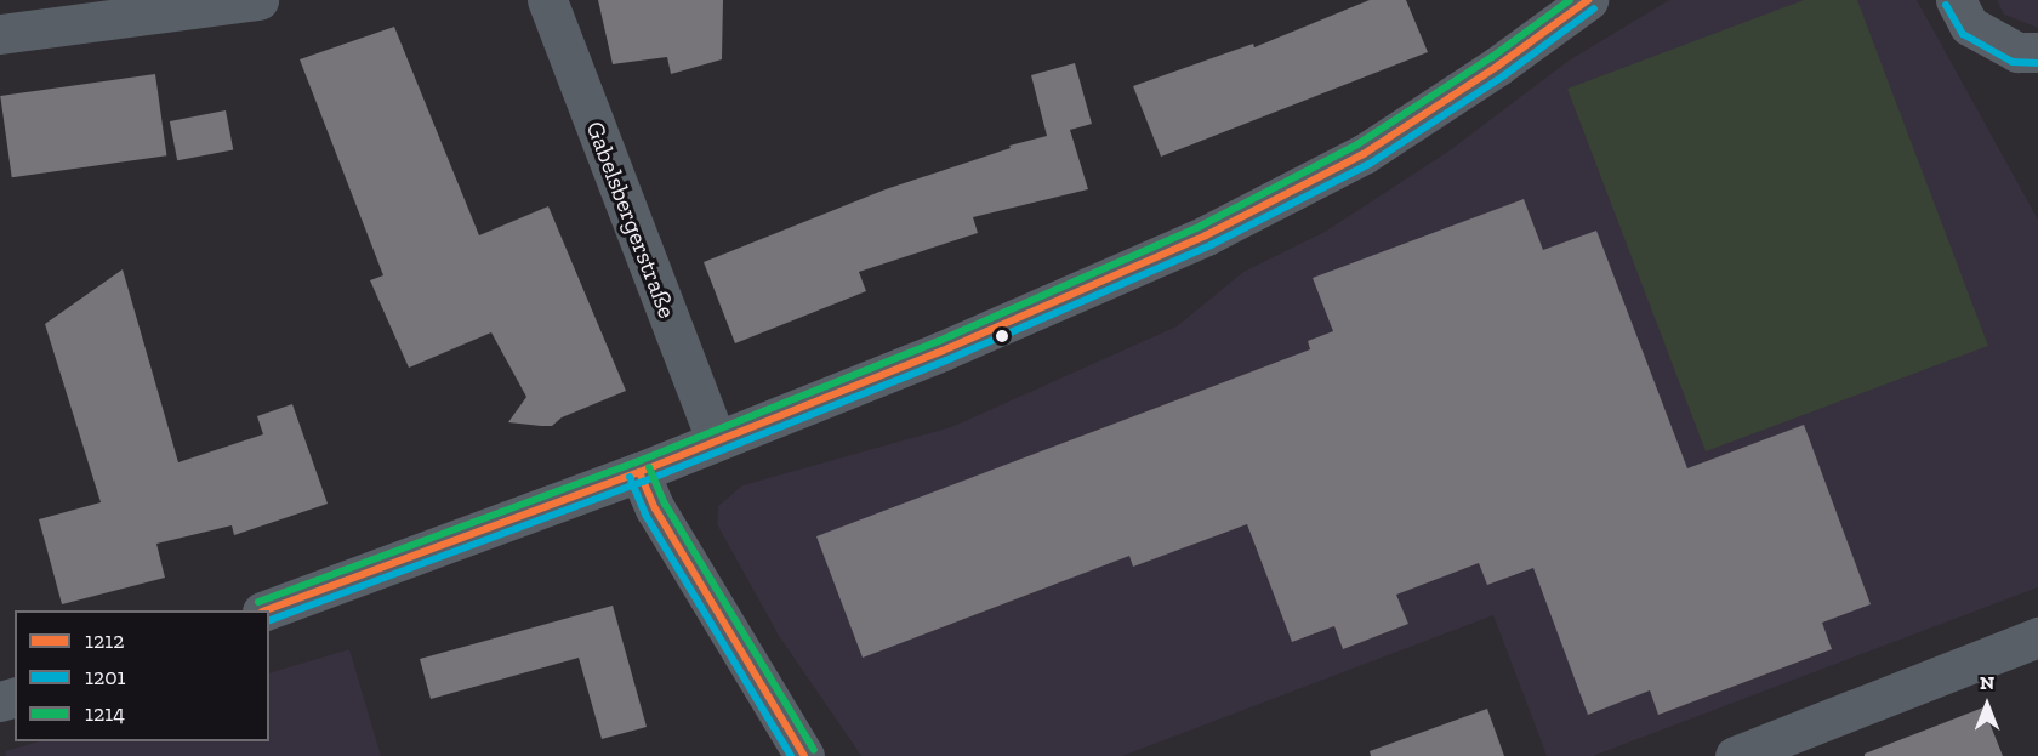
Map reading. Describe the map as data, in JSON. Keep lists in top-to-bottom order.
{
  "streets": {
    "street": ["Gabelsbergerstraße"]
  },
  "lines": ["transit line 1212", "transit line 1214", "transit line 1201"],
  "legend": ["1212", "1201", "1214"],
  "north": "top"
}
